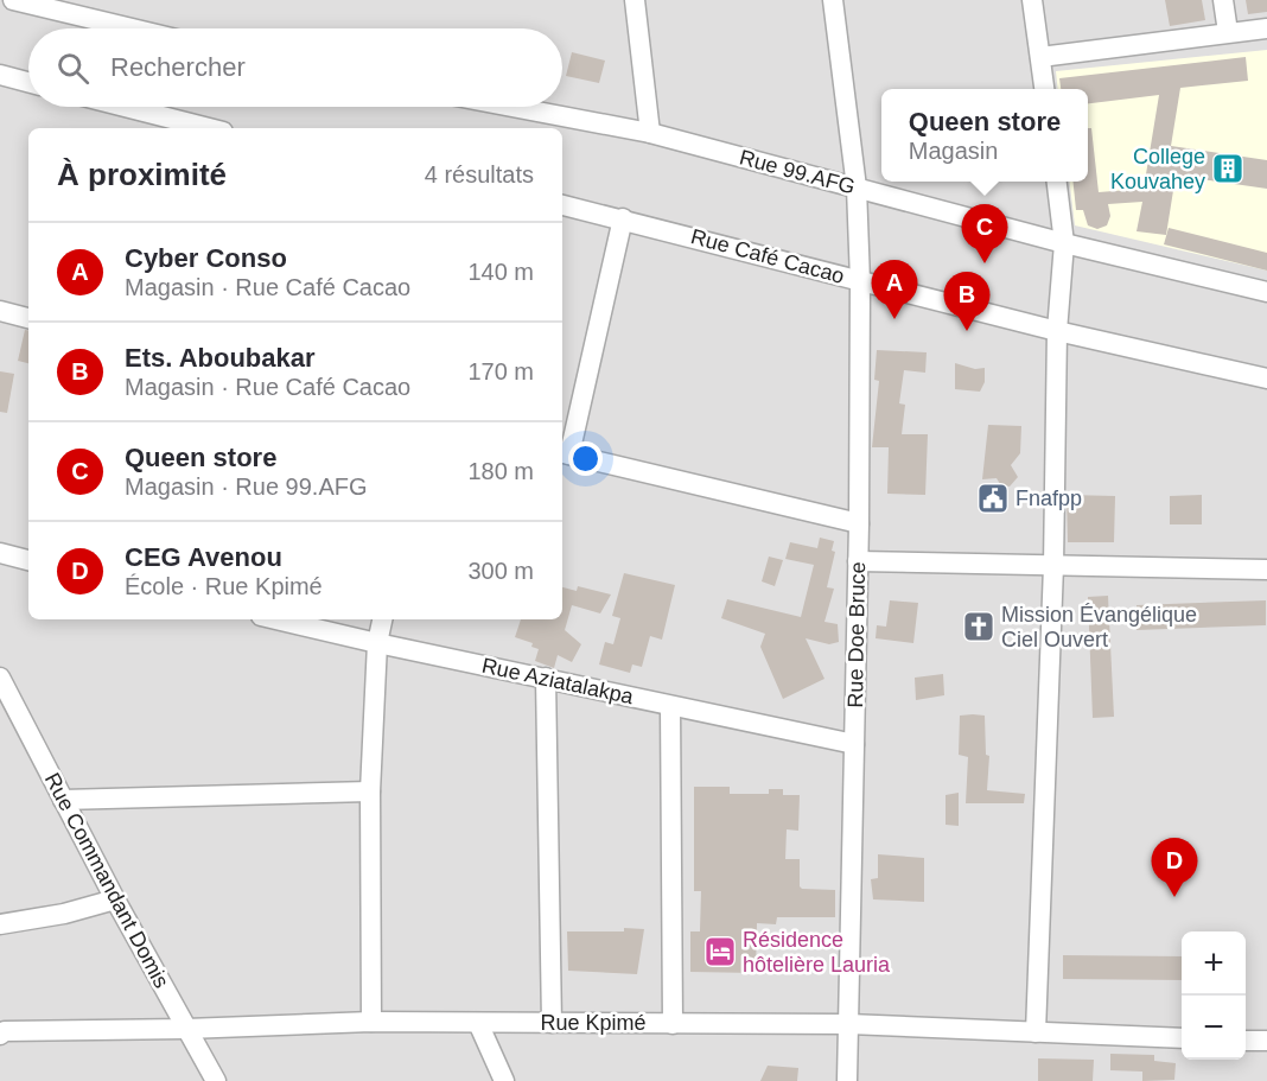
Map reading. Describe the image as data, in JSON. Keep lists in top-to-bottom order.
{
  "streets": {
    "street": [
      "Rue 99.AFG",
      "Rue Café Cacao",
      "Rue Doe Bruce",
      "Rue Aziatalakpa",
      "Rue Commandant Domis",
      "Rue Kpimé"
    ]
  },
  "crossings": [
    ["Rue 99.AFG", "Rue Doe Bruce"],
    ["Rue Café Cacao", "Rue Doe Bruce"],
    ["Rue Doe Bruce", "Rue Aziatalakpa"],
    ["Rue Doe Bruce", "Rue Kpimé"],
    ["Rue Commandant Domis", "Rue Kpimé"]
  ],
  "places": {
    "building": ["College Kouvahey"],
    "public building": ["Fnafpp"],
    "church": ["Mission Évangélique Ciel Ouvert"],
    "hotel": ["Résidence hôtelière Lauria"]
  },
  "page": {
    "search": "Rechercher",
    "popup": ["Queen store", "Magasin"],
    "heading": ["À proximité", "4 résultats"],
    "pins": [
      "C",
      "A",
      "B",
      "D"
    ],
    "list": [
      {
        "mark": "A",
        "name": "Cyber Conso",
        "note": "Magasin · Rue Café Cacao",
        "value": "140 m"
      },
      {
        "mark": "B",
        "name": "Ets. Aboubakar",
        "note": "Magasin · Rue Café Cacao",
        "value": "170 m"
      },
      {
        "mark": "C",
        "name": "Queen store",
        "note": "Magasin · Rue 99.AFG",
        "value": "180 m"
      },
      {
        "mark": "D",
        "name": "CEG Avenou",
        "note": "École · Rue Kpimé",
        "value": "300 m"
      }
    ],
    "map_buttons": ["+", "−"]
  }
}
